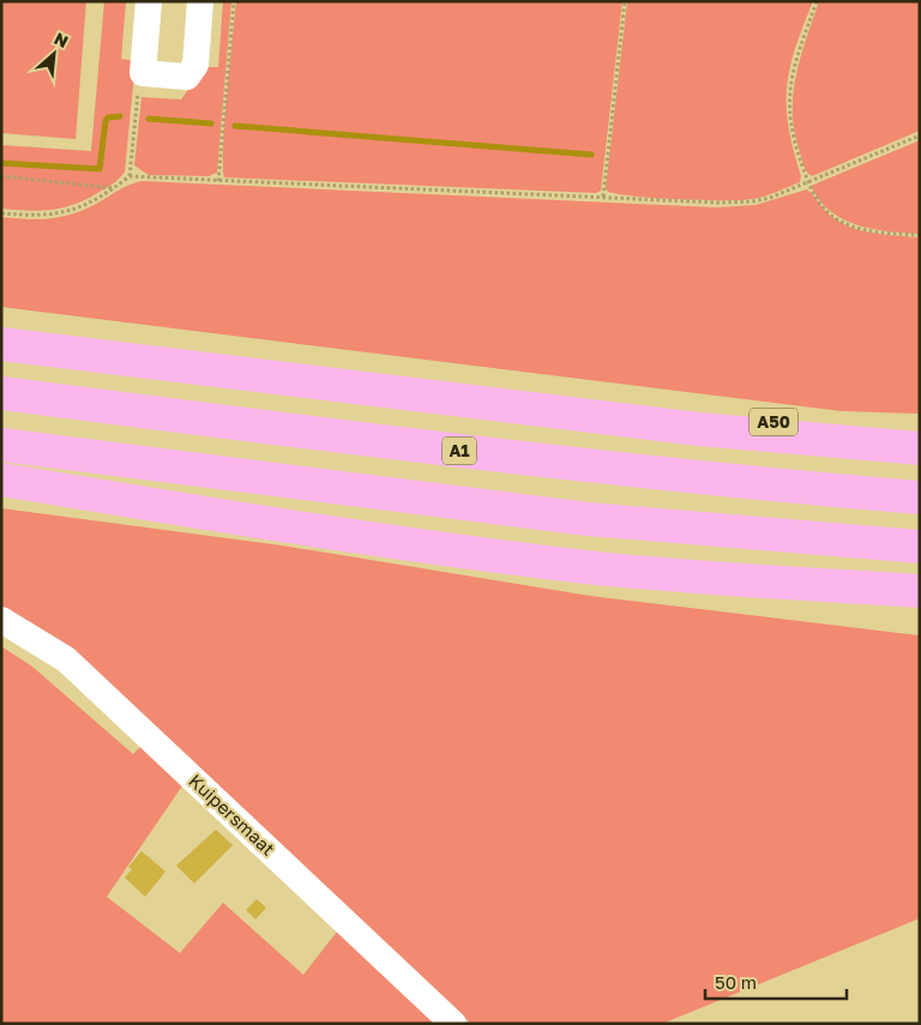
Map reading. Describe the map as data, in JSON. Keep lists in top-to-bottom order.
{
  "streets": {
    "highway": ["A50", "A1"],
    "street": ["Kuipersmaat"]
  },
  "scale_bar": "50 m",
  "north": "top right"
}
